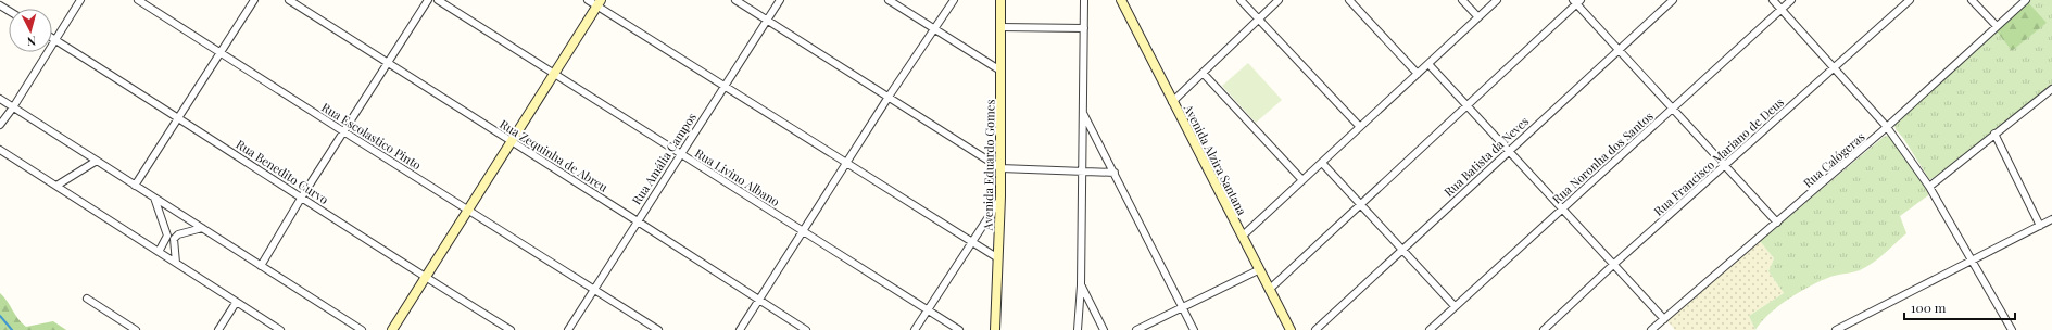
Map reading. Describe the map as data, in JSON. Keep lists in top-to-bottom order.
{
  "streets": {
    "main road": ["Avenida Alzira Santana", "Avenida Eduardo Gomes"],
    "street": [
      "Rua Escolastico Pinto",
      "Rua Zequinha de Abreu",
      "Rua Batista da Neves",
      "Rua Francisco Mariano de Deus",
      "Rua Noronha dos Santos",
      "Rua Amália Campos",
      "Rua Calógeras",
      "Rua Benedito Curvo",
      "Rua Livino Albano"
    ]
  },
  "crossings": [
    ["Rua Escolastico Pinto", "Rua Amália Campos"],
    ["Rua Zequinha de Abreu", "Rua Amália Campos"],
    ["Rua Amália Campos", "Rua Livino Albano"]
  ],
  "scale_bar": "100 m",
  "north": "bottom"
}
